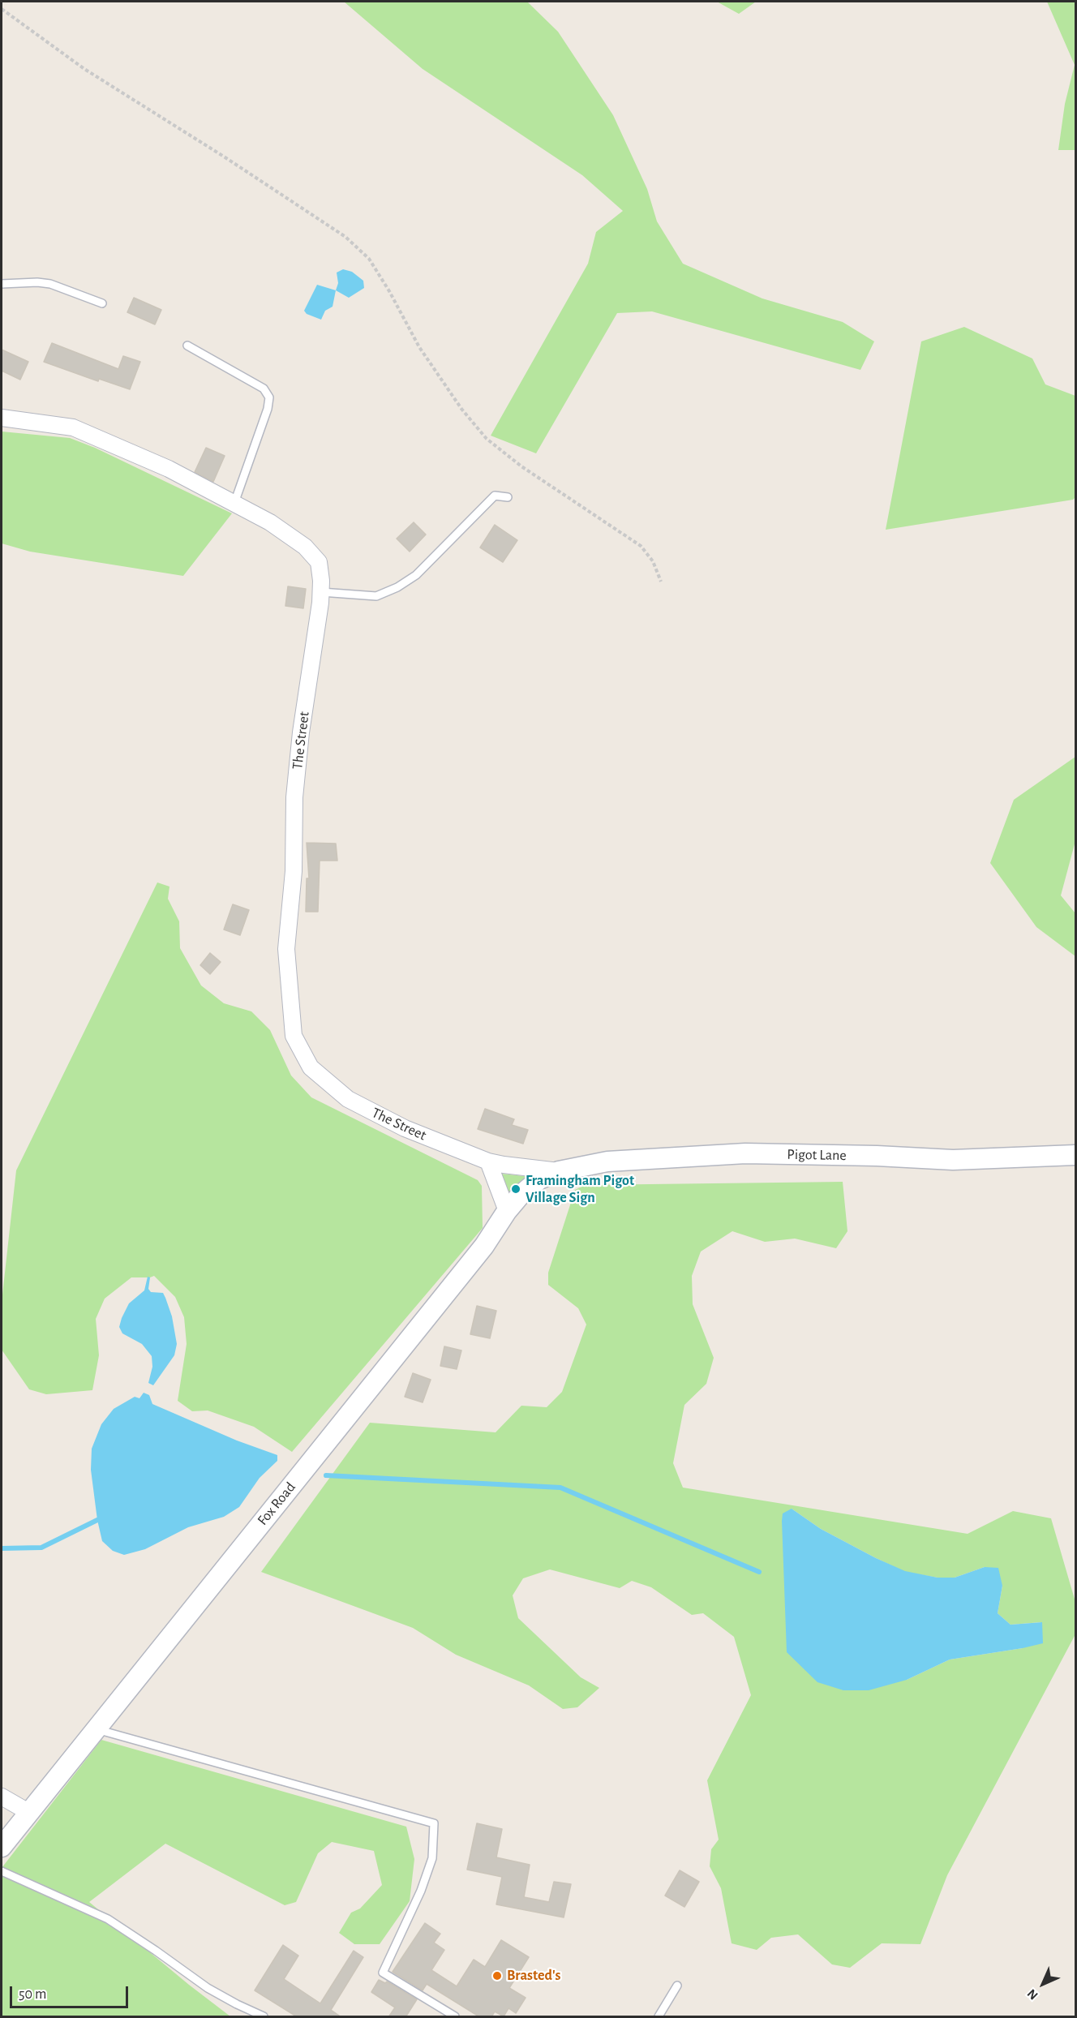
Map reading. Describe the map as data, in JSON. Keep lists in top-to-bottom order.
{
  "streets": {
    "street": ["The Street", "Pigot Lane", "Fox Road"]
  },
  "crossings": [
    ["The Street", "Pigot Lane"],
    ["The Street", "Fox Road"],
    ["Pigot Lane", "Fox Road"]
  ],
  "places": ["Framingham Pigot Village Sign", "Brasted's"],
  "scale_bar": "50 m",
  "north": "bottom left"
}
